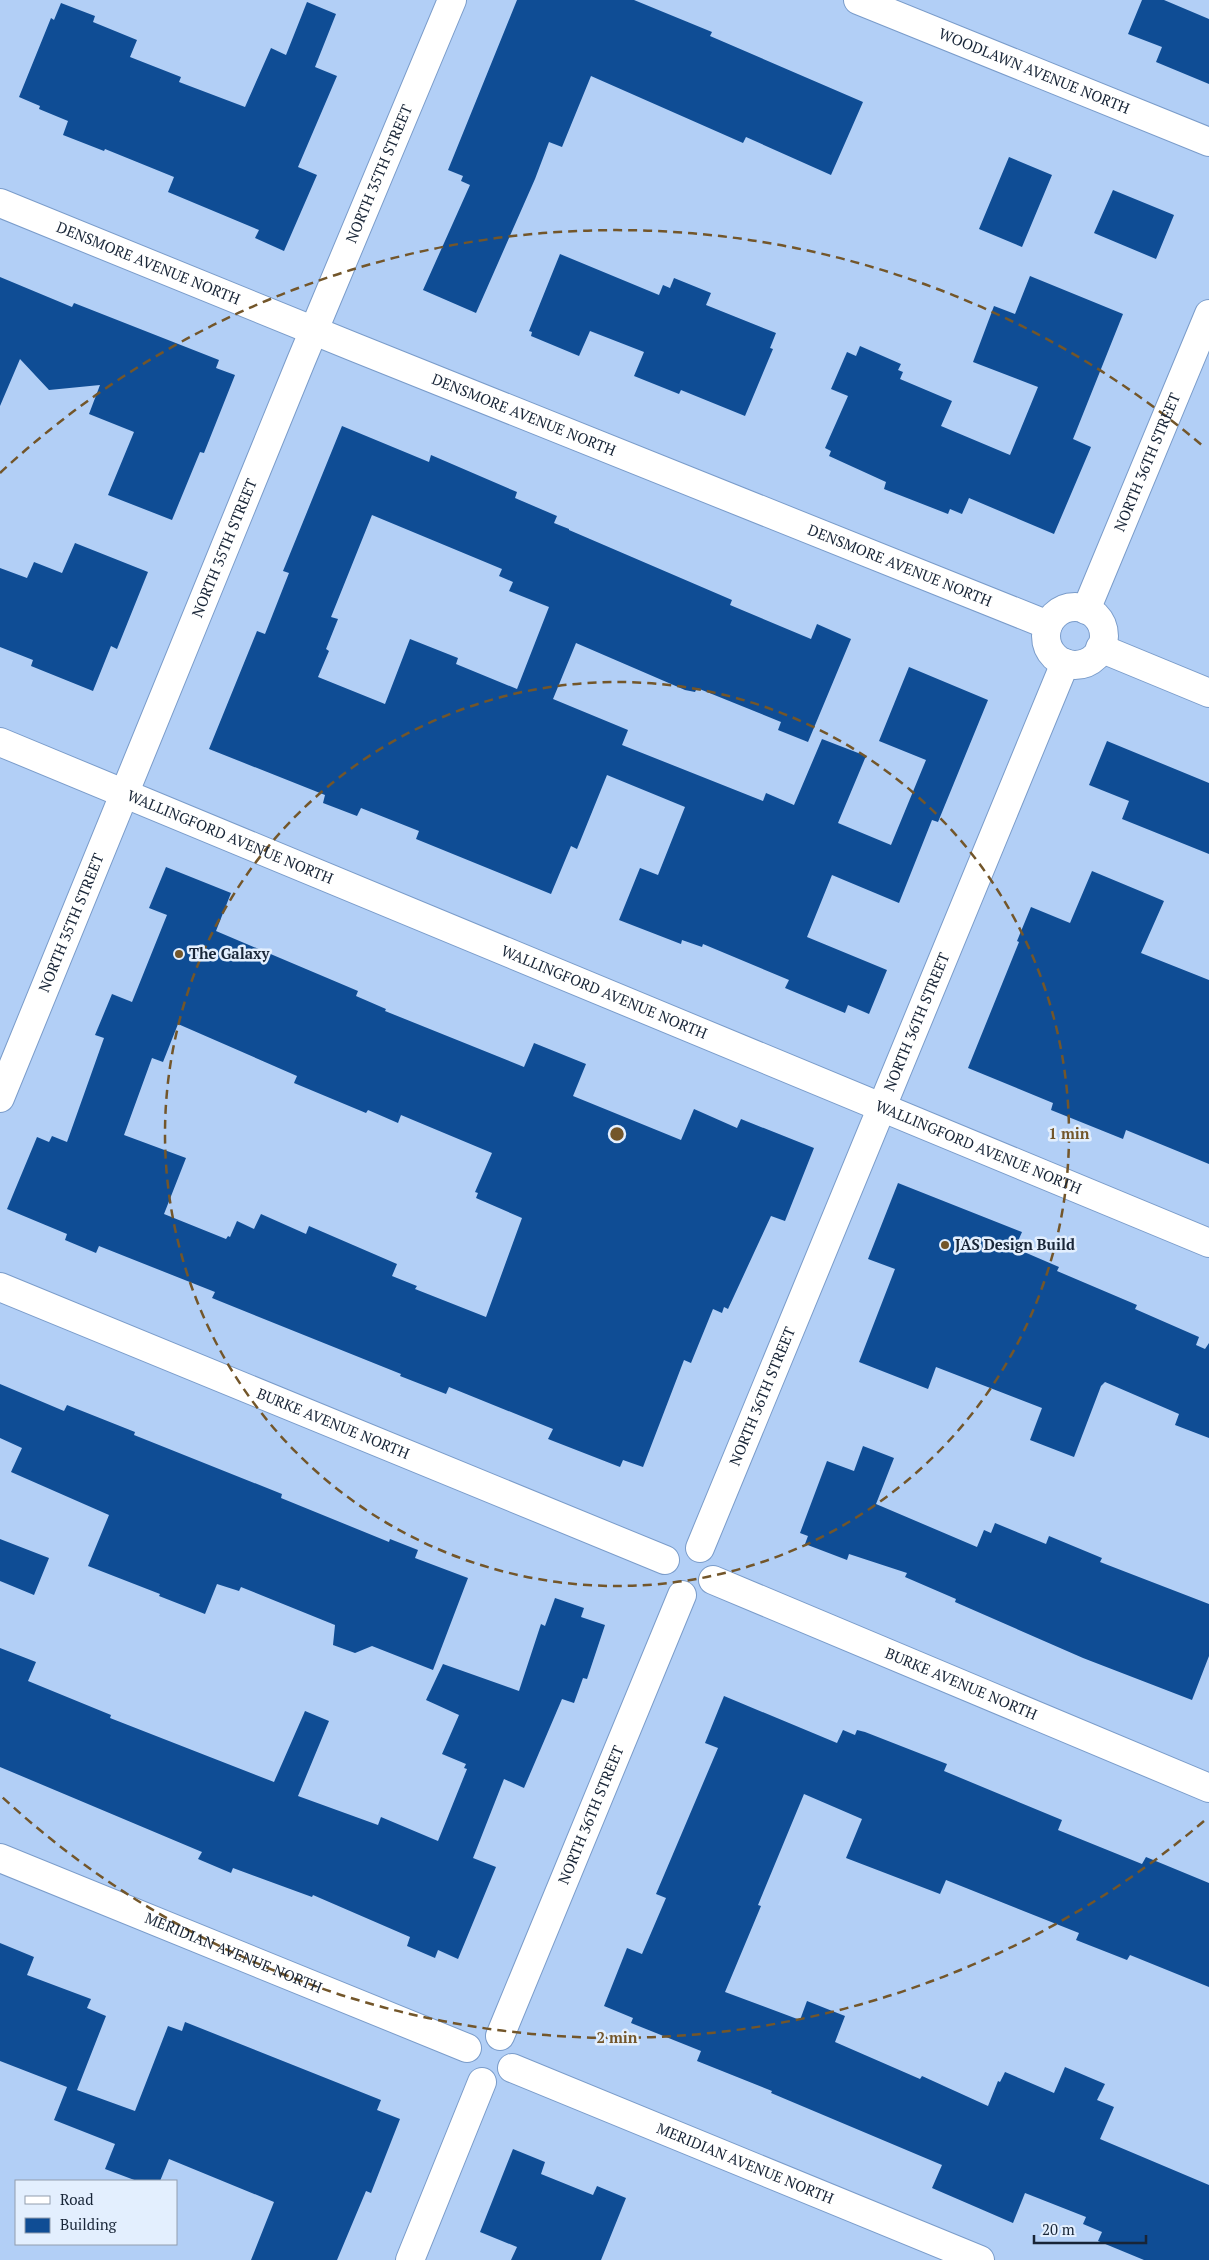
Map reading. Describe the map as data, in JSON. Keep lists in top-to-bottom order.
{
  "streets": {
    "street": [
      "WOODLAWN AVENUE NORTH",
      "NORTH 35TH STREET",
      "DENSMORE AVENUE NORTH",
      "NORTH 36TH STREET",
      "WALLINGFORD AVENUE NORTH",
      "BURKE AVENUE NORTH",
      "MERIDIAN AVENUE NORTH"
    ]
  },
  "crossings": [
    ["NORTH 35TH STREET", "DENSMORE AVENUE NORTH"],
    ["NORTH 35TH STREET", "WALLINGFORD AVENUE NORTH"],
    ["DENSMORE AVENUE NORTH", "NORTH 36TH STREET"],
    ["NORTH 36TH STREET", "WALLINGFORD AVENUE NORTH"],
    ["NORTH 36TH STREET", "BURKE AVENUE NORTH"],
    ["NORTH 36TH STREET", "MERIDIAN AVENUE NORTH"]
  ],
  "places": ["The Galaxy", "JAS Design Build"],
  "legend": ["Road", "Building"],
  "scale_bar": "20 m",
  "rings": ["1 min", "2 min"]
}
